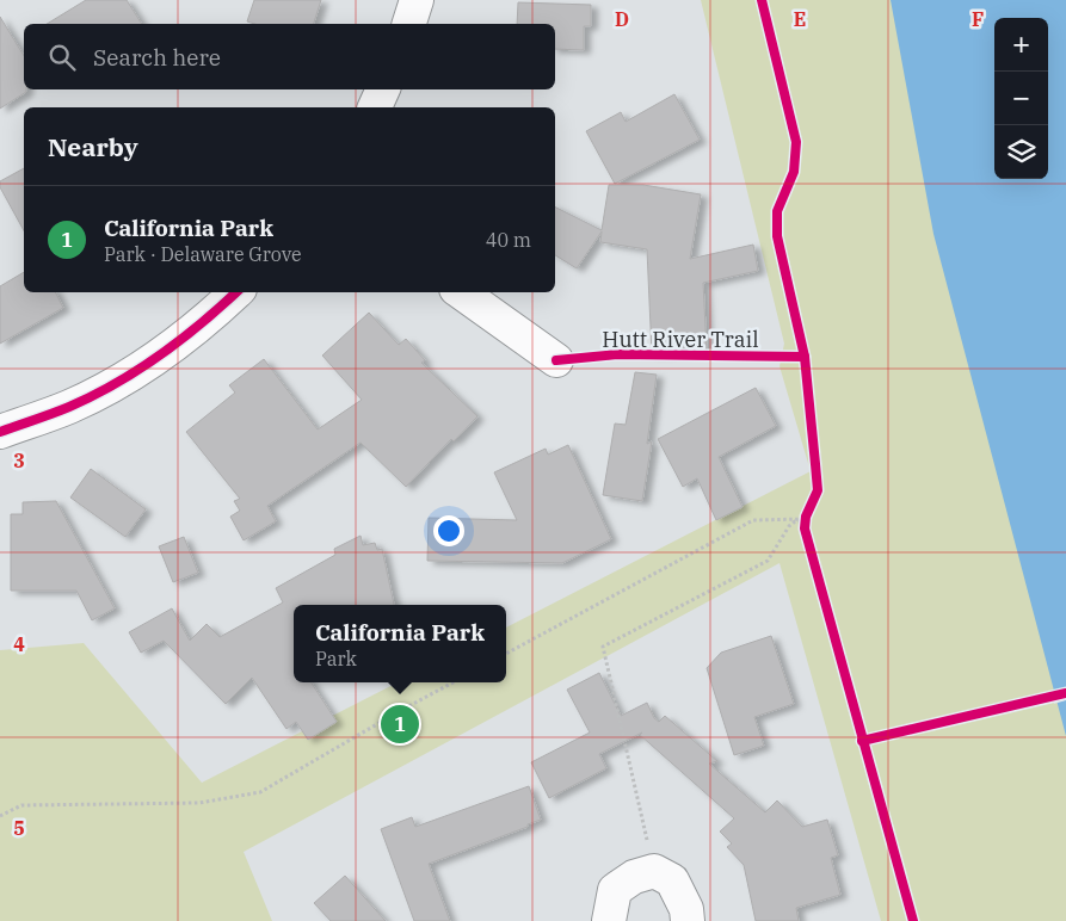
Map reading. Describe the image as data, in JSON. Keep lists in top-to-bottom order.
{
  "streets": {
    "cycle path": ["Hutt River Trail"]
  },
  "page": {
    "map_buttons": ["+", "−"],
    "search": "Search here",
    "heading": "Nearby",
    "list": [
      {
        "mark": "1",
        "name": "California Park",
        "note": "Park · Delaware Grove",
        "value": "40 m"
      }
    ],
    "popup": ["California Park", "Park"],
    "pins": "1"
  },
  "grid": {
    "columns": ["D", "E", "F"],
    "rows": ["3", "4", "5"]
  }
}
